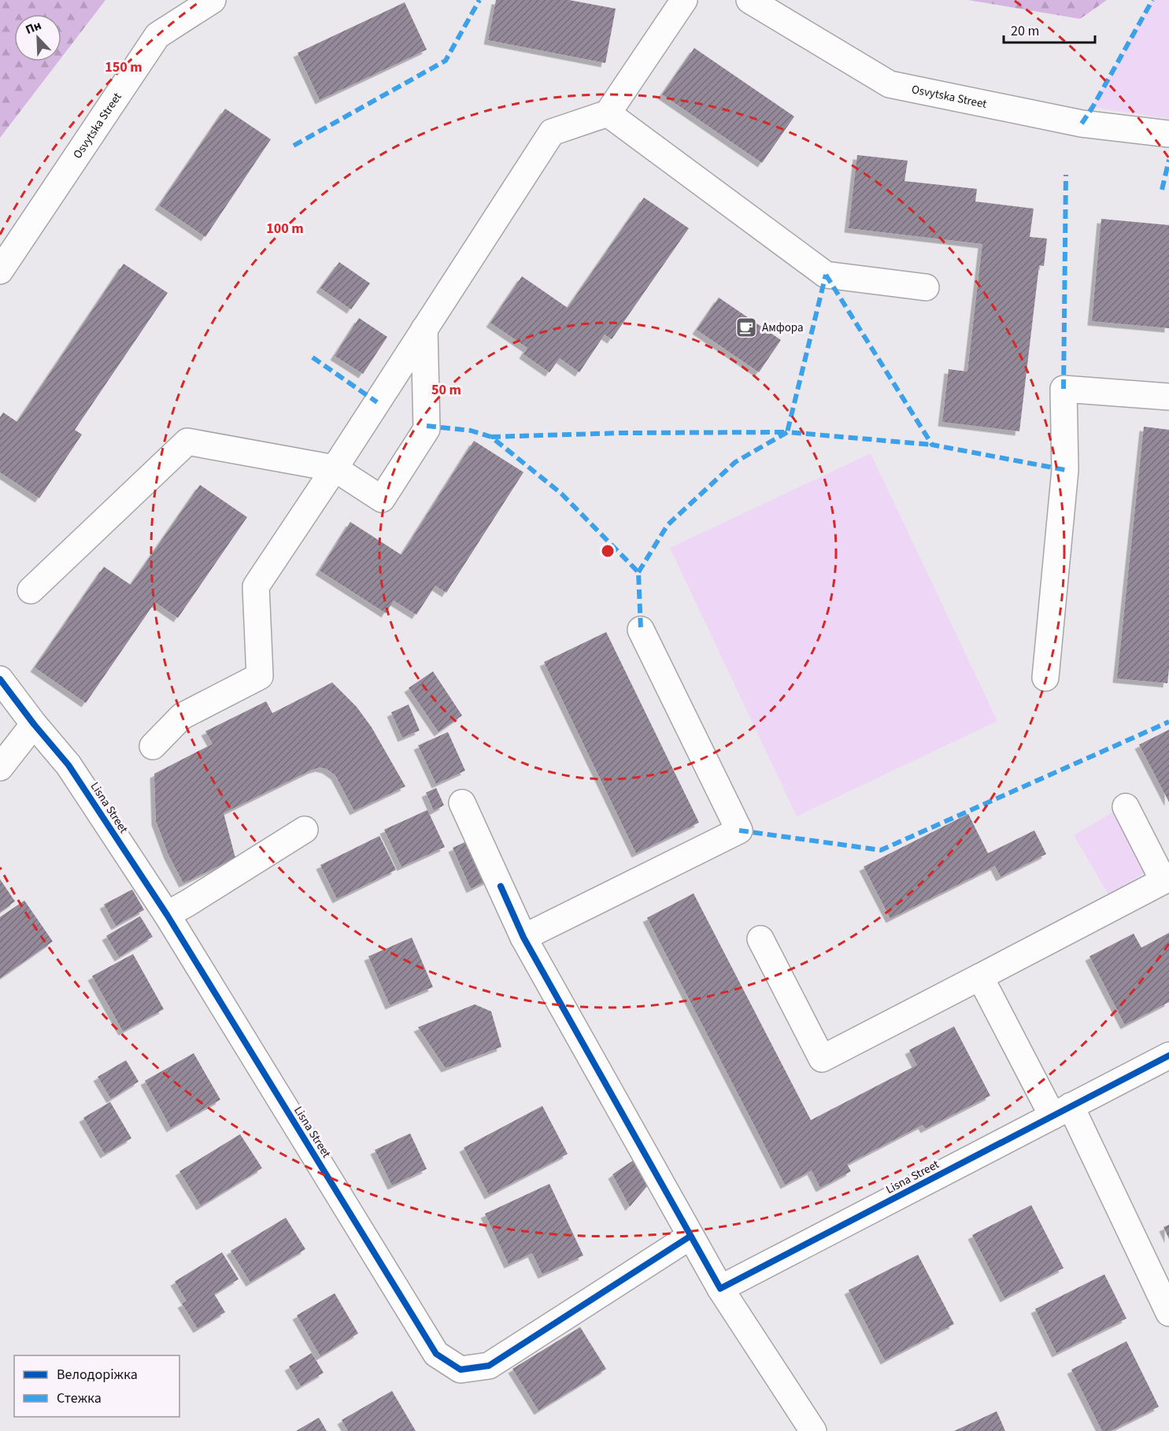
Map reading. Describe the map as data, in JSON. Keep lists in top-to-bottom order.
{
  "streets": {
    "street": ["Osvytska Street", "Lisna Street"]
  },
  "places": {
    "cafe": ["Амфора"]
  },
  "legend": ["Велодоріжка", "Стежка"],
  "scale_bar": "20 m",
  "north": "top left",
  "rings": ["150 m", "100 m", "50 m"]
}
